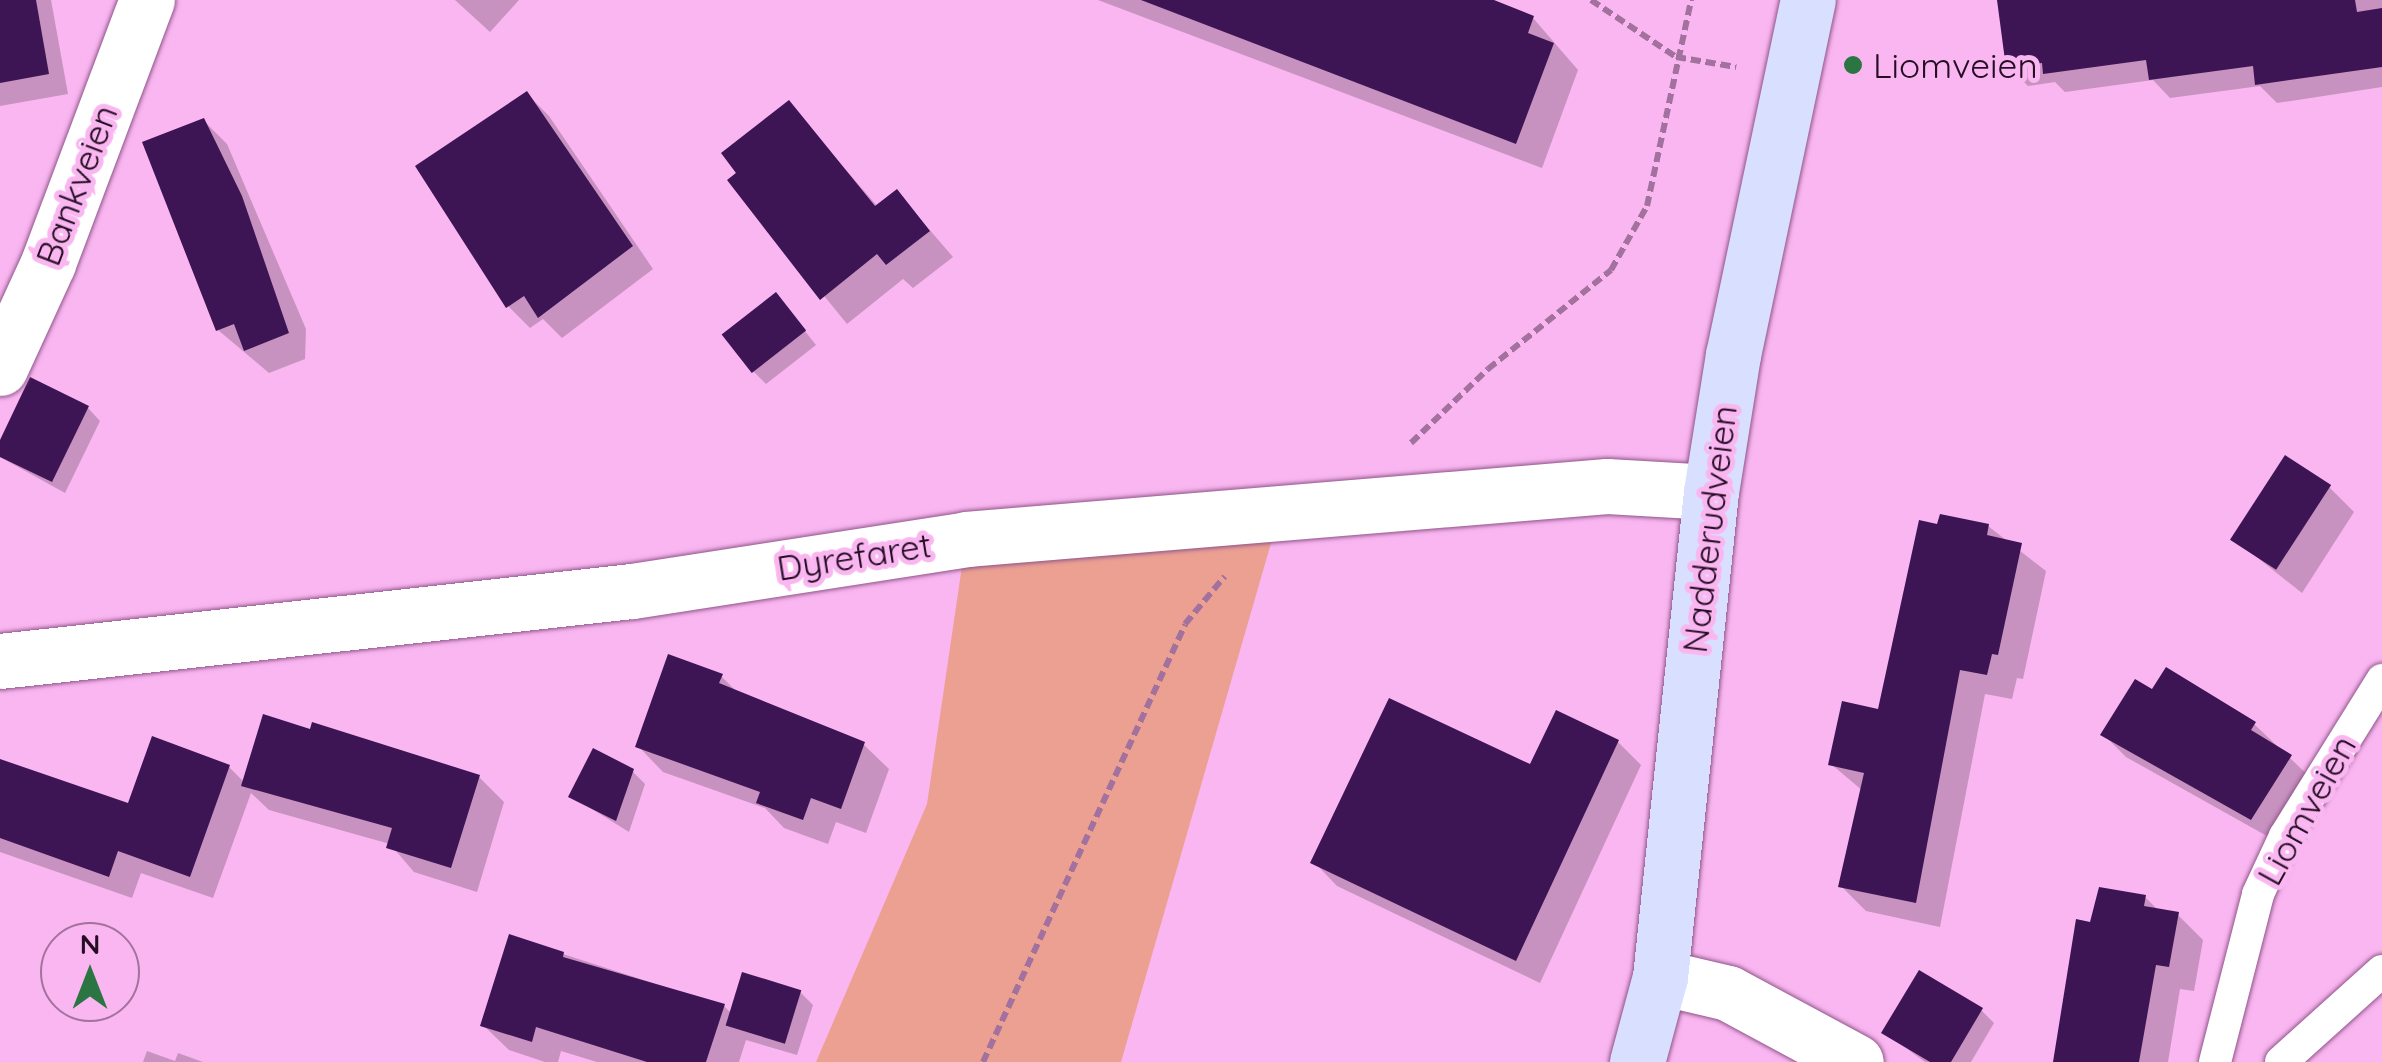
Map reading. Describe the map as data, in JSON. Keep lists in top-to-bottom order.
{
  "streets": {
    "main road": ["Nadderudveien"],
    "street": ["Bankveien", "Dyrefaret"],
    "lane": ["Liomveien"]
  },
  "crossings": [
    ["Nadderudveien", "Dyrefaret"]
  ],
  "places": ["Liomveien"],
  "north": "top"
}
